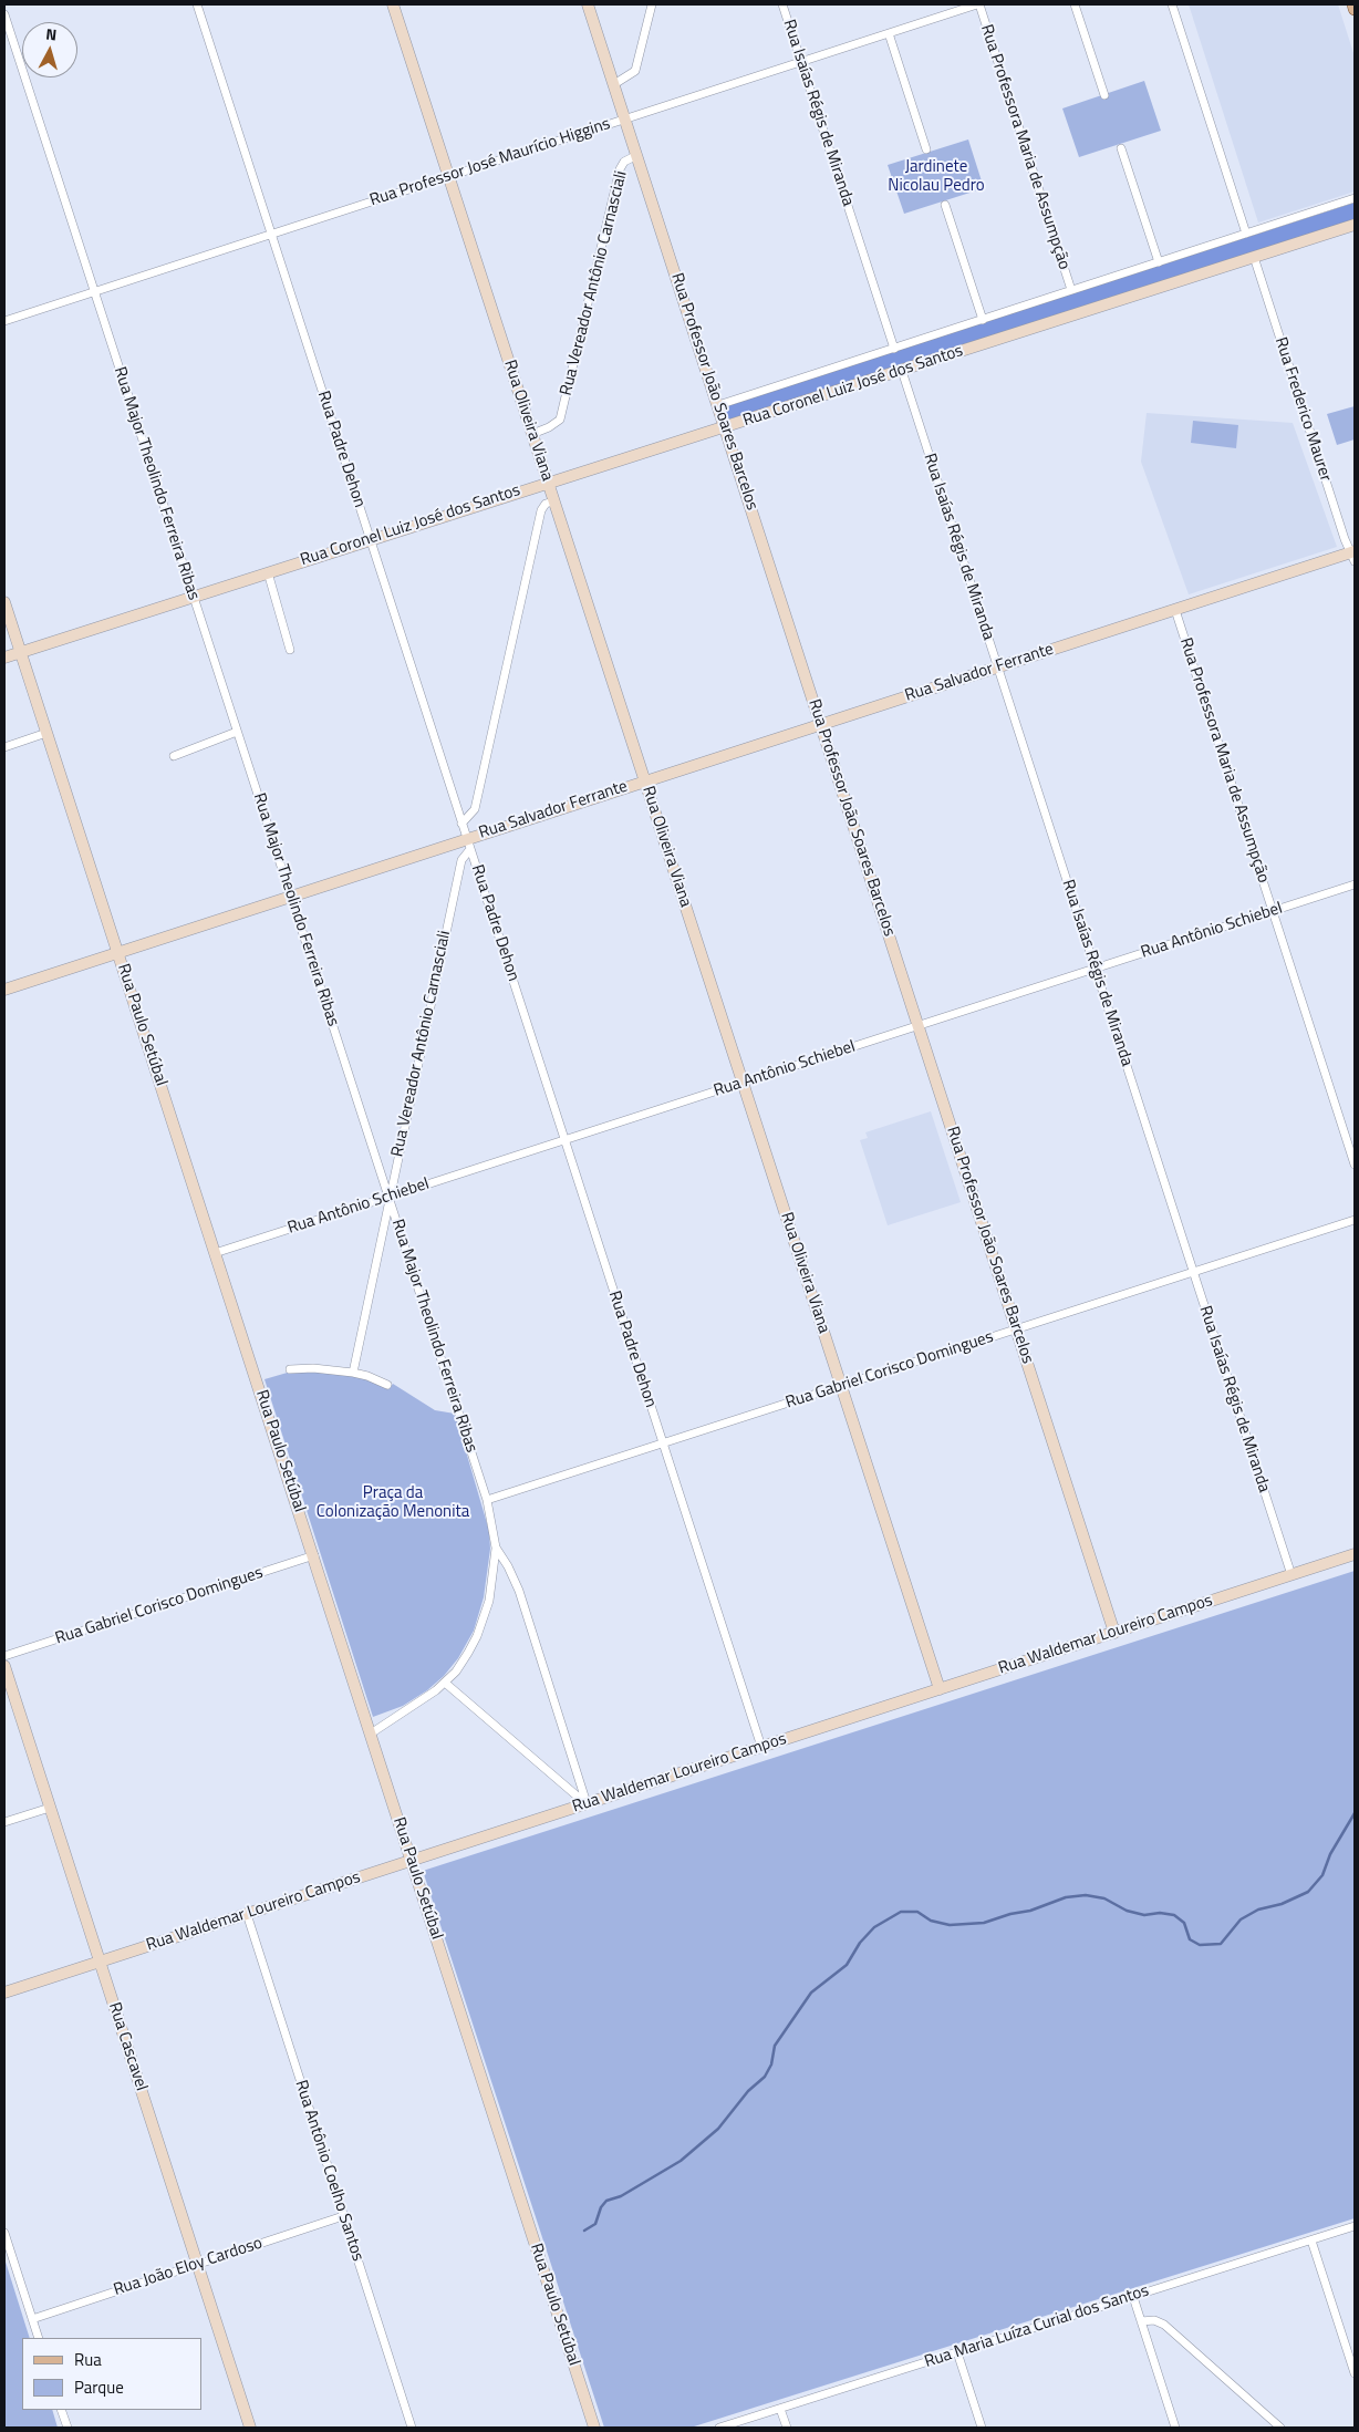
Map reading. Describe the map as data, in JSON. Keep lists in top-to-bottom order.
{
  "streets": {
    "main road": [
      "Rua Coronel Luiz José dos Santos",
      "Rua Professor João Soares Barcelos",
      "Rua Oliveira Viana",
      "Rua Salvador Ferrante",
      "Rua Paulo Setúbal",
      "Rua Waldemar Loureiro Campos",
      "Rua Cascavel"
    ],
    "street": [
      "Rua Isaías Régis de Miranda",
      "Rua Professora Maria de Assumpção",
      "Rua Professor José Maurício Higgins",
      "Rua Vereador Antônio Carnasciali",
      "Rua Frederico Maurer",
      "Rua Padre Dehon",
      "Rua Major Theolindo Ferreira Ribas",
      "Rua Antônio Schiebel",
      "Rua Gabriel Corisco Domingues",
      "Rua Antônio Coelho Santos",
      "Rua João Eloy Cardoso",
      "Rua Maria Luíza Curial dos Santos"
    ]
  },
  "crossings": [
    ["Rua Isaías Régis de Miranda", "Rua Professor José Maurício Higgins"],
    ["Rua Isaías Régis de Miranda", "Rua Coronel Luiz José dos Santos"],
    ["Rua Isaías Régis de Miranda", "Rua Salvador Ferrante"],
    ["Rua Isaías Régis de Miranda", "Rua Antônio Schiebel"],
    ["Rua Isaías Régis de Miranda", "Rua Gabriel Corisco Domingues"],
    ["Rua Isaías Régis de Miranda", "Rua Waldemar Loureiro Campos"],
    ["Rua Professora Maria de Assumpção", "Rua Professor José Maurício Higgins"],
    ["Rua Professora Maria de Assumpção", "Rua Coronel Luiz José dos Santos"],
    ["Rua Professora Maria de Assumpção", "Rua Salvador Ferrante"],
    ["Rua Professora Maria de Assumpção", "Rua Antônio Schiebel"],
    ["Rua Professor José Maurício Higgins", "Rua Professor João Soares Barcelos"],
    ["Rua Professor José Maurício Higgins", "Rua Oliveira Viana"],
    ["Rua Professor José Maurício Higgins", "Rua Padre Dehon"],
    ["Rua Professor José Maurício Higgins", "Rua Major Theolindo Ferreira Ribas"],
    ["Rua Vereador Antônio Carnasciali", "Rua Professor João Soares Barcelos"],
    ["Rua Vereador Antônio Carnasciali", "Rua Oliveira Viana"],
    ["Rua Vereador Antônio Carnasciali", "Rua Padre Dehon"],
    ["Rua Vereador Antônio Carnasciali", "Rua Major Theolindo Ferreira Ribas"],
    ["Rua Vereador Antônio Carnasciali", "Rua Salvador Ferrante"],
    ["Rua Vereador Antônio Carnasciali", "Rua Antônio Schiebel"],
    ["Rua Coronel Luiz José dos Santos", "Rua Professor João Soares Barcelos"],
    ["Rua Coronel Luiz José dos Santos", "Rua Frederico Maurer"],
    ["Rua Coronel Luiz José dos Santos", "Rua Oliveira Viana"],
    ["Rua Coronel Luiz José dos Santos", "Rua Padre Dehon"],
    ["Rua Coronel Luiz José dos Santos", "Rua Major Theolindo Ferreira Ribas"],
    ["Rua Coronel Luiz José dos Santos", "Rua Paulo Setúbal"],
    ["Rua Professor João Soares Barcelos", "Rua Salvador Ferrante"],
    ["Rua Professor João Soares Barcelos", "Rua Antônio Schiebel"],
    ["Rua Professor João Soares Barcelos", "Rua Gabriel Corisco Domingues"],
    ["Rua Professor João Soares Barcelos", "Rua Waldemar Loureiro Campos"],
    ["Rua Frederico Maurer", "Rua Salvador Ferrante"],
    ["Rua Oliveira Viana", "Rua Salvador Ferrante"],
    ["Rua Oliveira Viana", "Rua Antônio Schiebel"],
    ["Rua Oliveira Viana", "Rua Gabriel Corisco Domingues"],
    ["Rua Oliveira Viana", "Rua Waldemar Loureiro Campos"],
    ["Rua Padre Dehon", "Rua Salvador Ferrante"],
    ["Rua Padre Dehon", "Rua Antônio Schiebel"],
    ["Rua Padre Dehon", "Rua Gabriel Corisco Domingues"],
    ["Rua Padre Dehon", "Rua Waldemar Loureiro Campos"],
    ["Rua Major Theolindo Ferreira Ribas", "Rua Salvador Ferrante"],
    ["Rua Major Theolindo Ferreira Ribas", "Rua Antônio Schiebel"],
    ["Rua Major Theolindo Ferreira Ribas", "Rua Gabriel Corisco Domingues"],
    ["Rua Major Theolindo Ferreira Ribas", "Rua Waldemar Loureiro Campos"],
    ["Rua Salvador Ferrante", "Rua Paulo Setúbal"],
    ["Rua Antônio Schiebel", "Rua Paulo Setúbal"],
    ["Rua Paulo Setúbal", "Rua Gabriel Corisco Domingues"],
    ["Rua Paulo Setúbal", "Rua Waldemar Loureiro Campos"],
    ["Rua Waldemar Loureiro Campos", "Rua Cascavel"],
    ["Rua Waldemar Loureiro Campos", "Rua Antônio Coelho Santos"],
    ["Rua Cascavel", "Rua João Eloy Cardoso"],
    ["Rua Antônio Coelho Santos", "Rua João Eloy Cardoso"]
  ],
  "parks": ["Jardinete Nicolau Pedro", "Praça da Colonização Menonita"],
  "legend": ["Rua", "Parque"],
  "north": "top"
}
